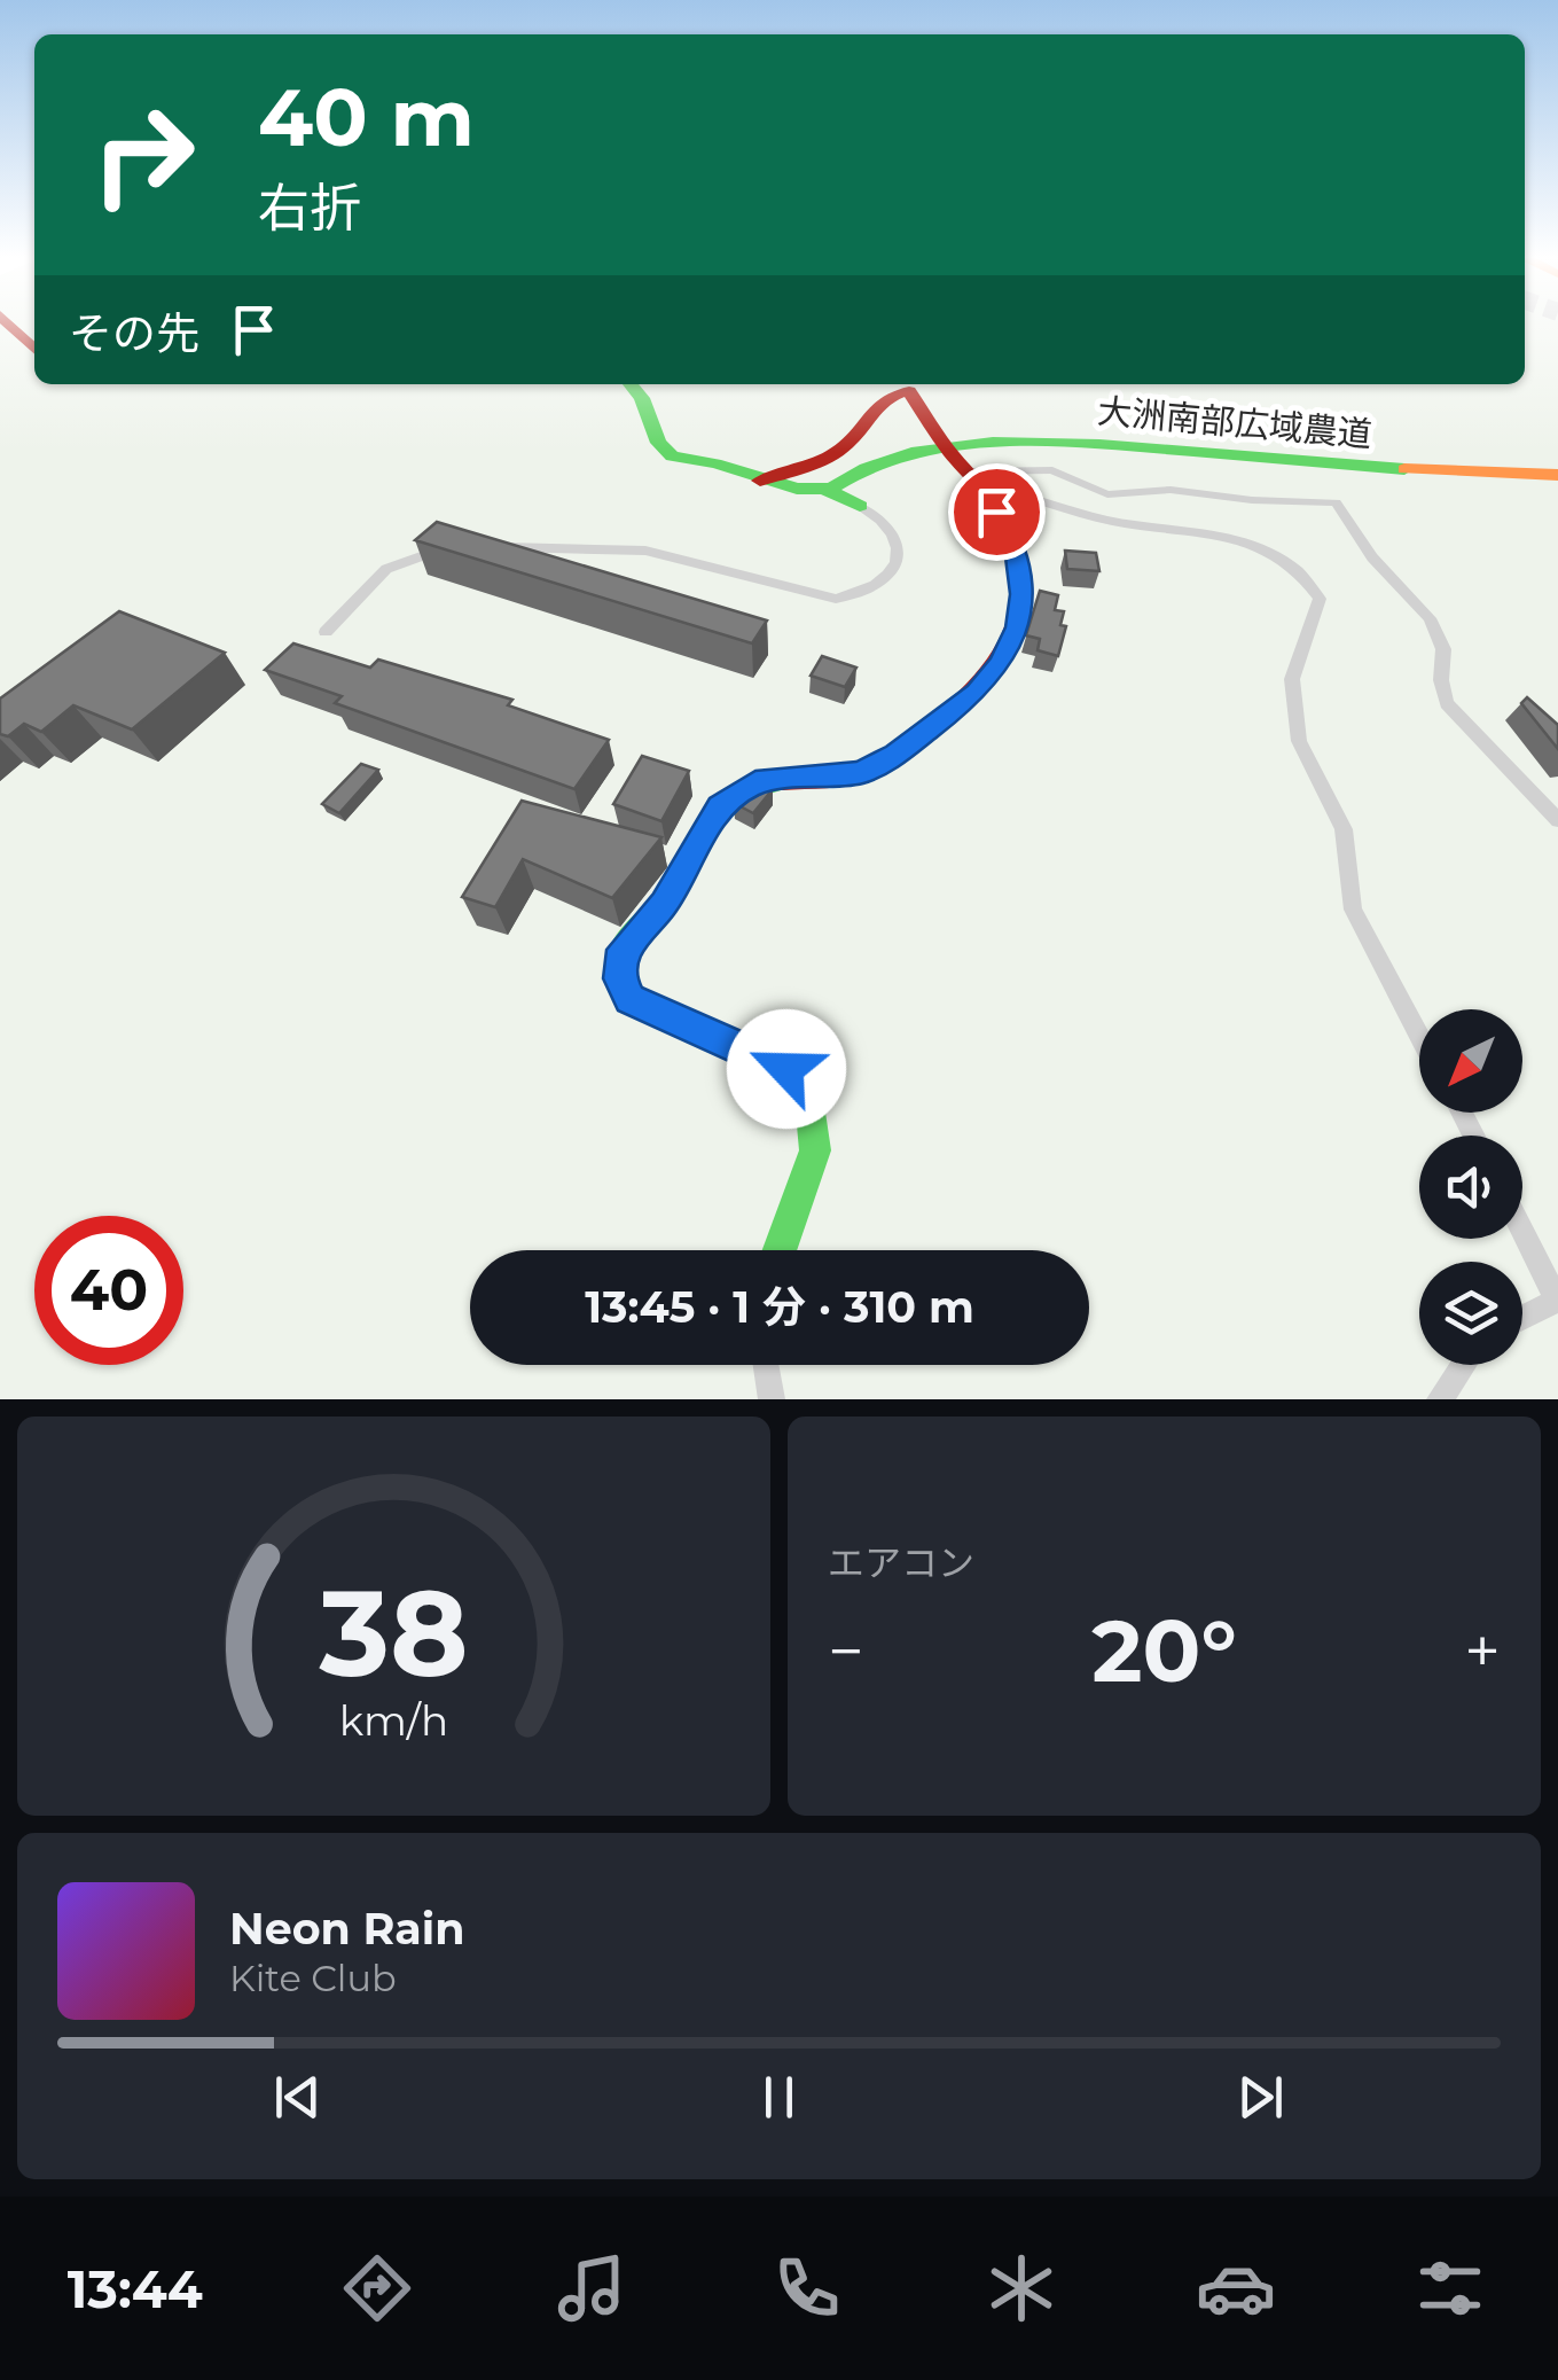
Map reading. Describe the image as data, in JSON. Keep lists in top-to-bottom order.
{
  "streets": {
    "street": ["大洲南部広域農道"]
  },
  "north": "bottom left",
  "page": {
    "turn": ["40 m", "右折"],
    "then": "その先",
    "limit": "40",
    "trip": "13:45 · 1 分 · 310 m",
    "tile": "エアコン",
    "heat": ["−", "20°", "+"],
    "song": ["Neon Rain", "Kite Club"],
    "tabs": "13:44",
    "gauge": ["38", "km/h"]
  }
}
